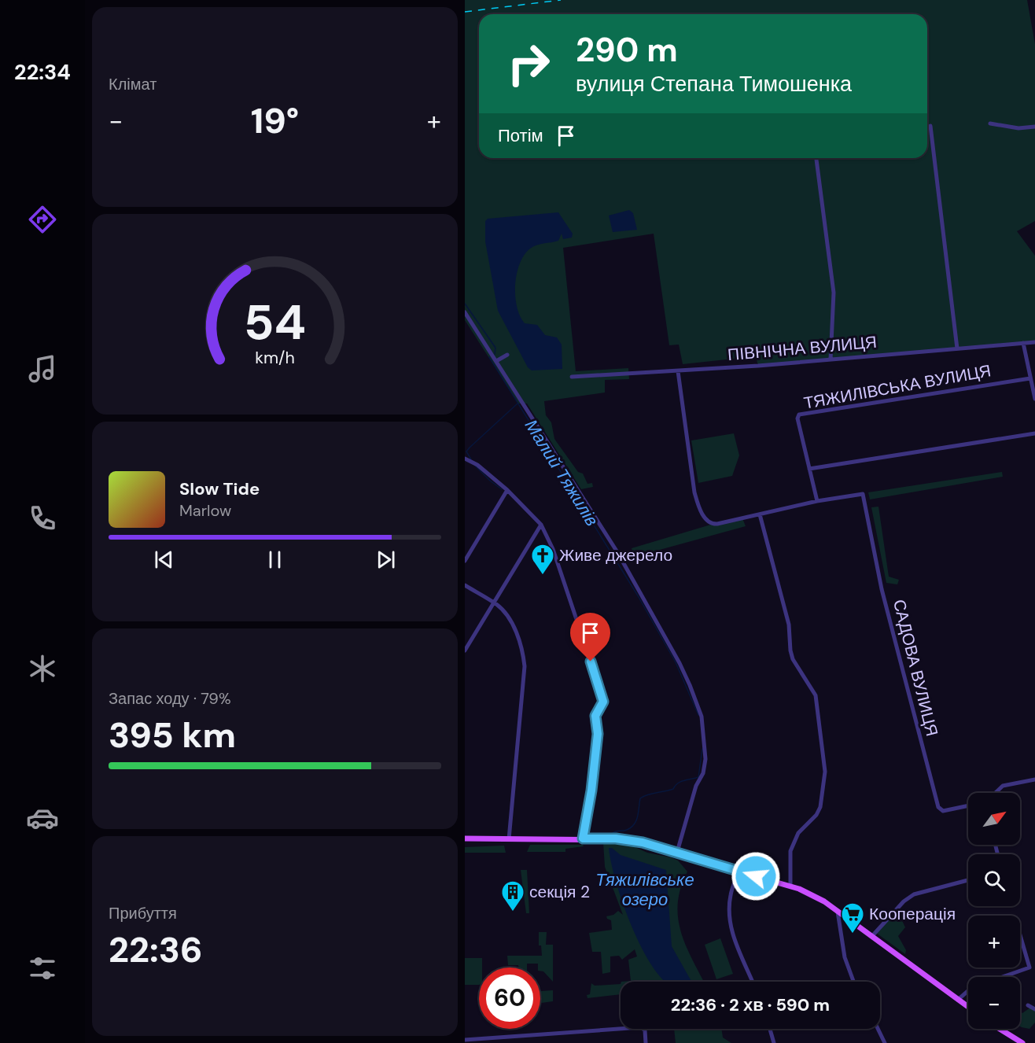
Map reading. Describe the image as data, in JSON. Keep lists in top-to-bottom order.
{
  "streets": {
    "street": ["ПІВНІЧНА ВУЛИЦЯ", "ТЯЖИЛІВСЬКА ВУЛИЦЯ", "САДОВА ВУЛИЦЯ"]
  },
  "crossings": [
    ["ТЯЖИЛІВСЬКА ВУЛИЦЯ", "САДОВА ВУЛИЦЯ"]
  ],
  "water": ["Малий Тяжилів", "Тяжилівське озеро"],
  "places": {
    "church": ["Живе джерело"],
    "building": ["секція 2"],
    "supermarket": ["Кооперація"]
  },
  "north": "top right",
  "page": {
    "tabs": "22:34",
    "tile": [
      "Клімат",
      ["Запас ходу · 79%", "395 km"],
      ["Прибуття", "22:36"]
    ],
    "turn": ["290 m", "вулиця Степана Тимошенка"],
    "heat": ["−", "19°", "+"],
    "then": "Потім",
    "song": ["Slow Tide", "Marlow"],
    "map_buttons": ["+", "−"],
    "limit": "60",
    "trip": "22:36 · 2 хв · 590 m",
    "gauge": ["54", "km/h"]
  }
}
